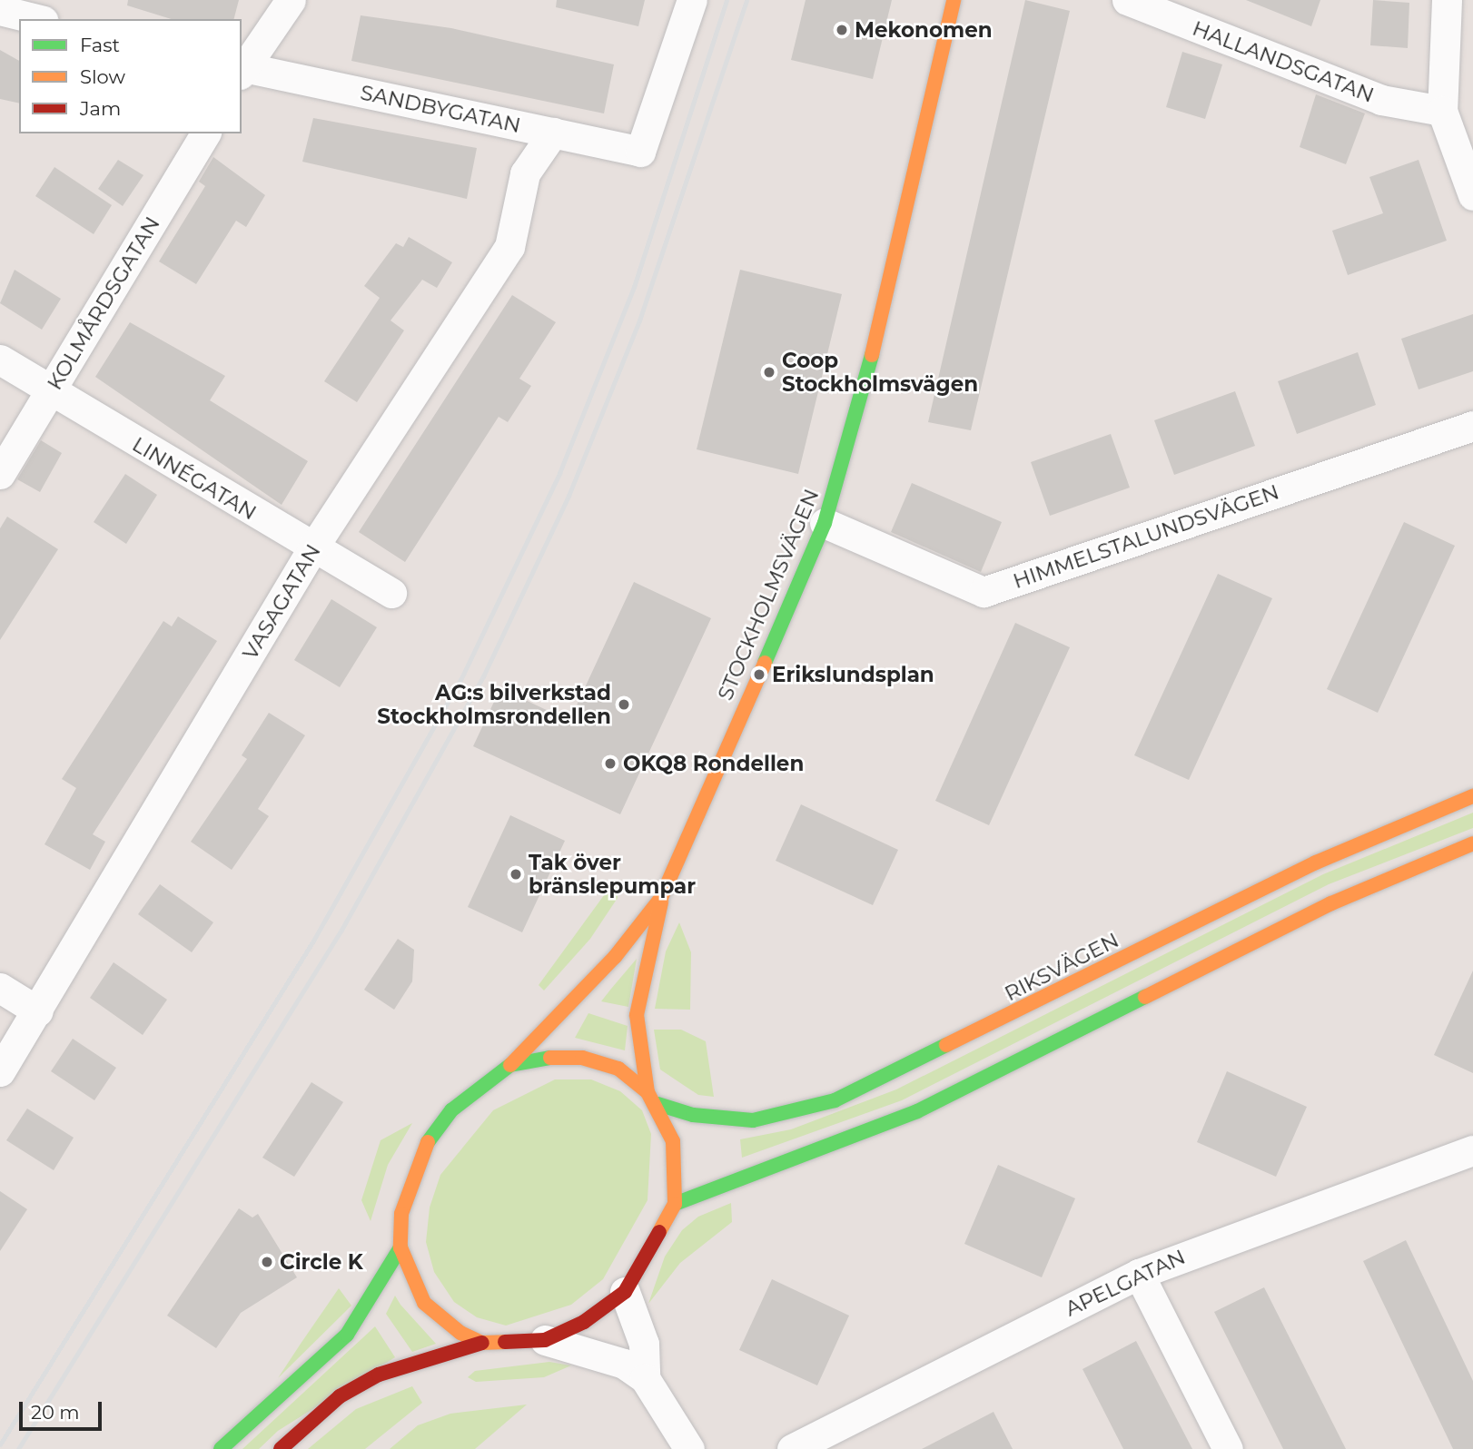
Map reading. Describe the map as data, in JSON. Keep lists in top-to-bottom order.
{
  "streets": {
    "main road": ["STOCKHOLMSVÄGEN", "RIKSVÄGEN"],
    "street": [
      "HALLANDSGATAN",
      "SANDBYGATAN",
      "KOLMÅRDSGATAN",
      "LINNÉGATAN",
      "HIMMELSTALUNDSVÄGEN",
      "VASAGATAN",
      "APELGATAN"
    ]
  },
  "crossings": [
    ["SANDBYGATAN", "VASAGATAN"],
    ["KOLMÅRDSGATAN", "LINNÉGATAN"],
    ["LINNÉGATAN", "VASAGATAN"],
    ["HIMMELSTALUNDSVÄGEN", "STOCKHOLMSVÄGEN"],
    ["STOCKHOLMSVÄGEN", "RIKSVÄGEN"]
  ],
  "places": [
    "Mekonomen",
    "Coop Stockholmsvägen",
    "Erikslundsplan",
    "AG:s bilverkstad Stockholmsrondellen",
    "OKQ8 Rondellen",
    "Tak över bränslepumpar",
    "Circle K"
  ],
  "legend": ["Fast", "Slow", "Jam"],
  "scale_bar": "20 m"
}
